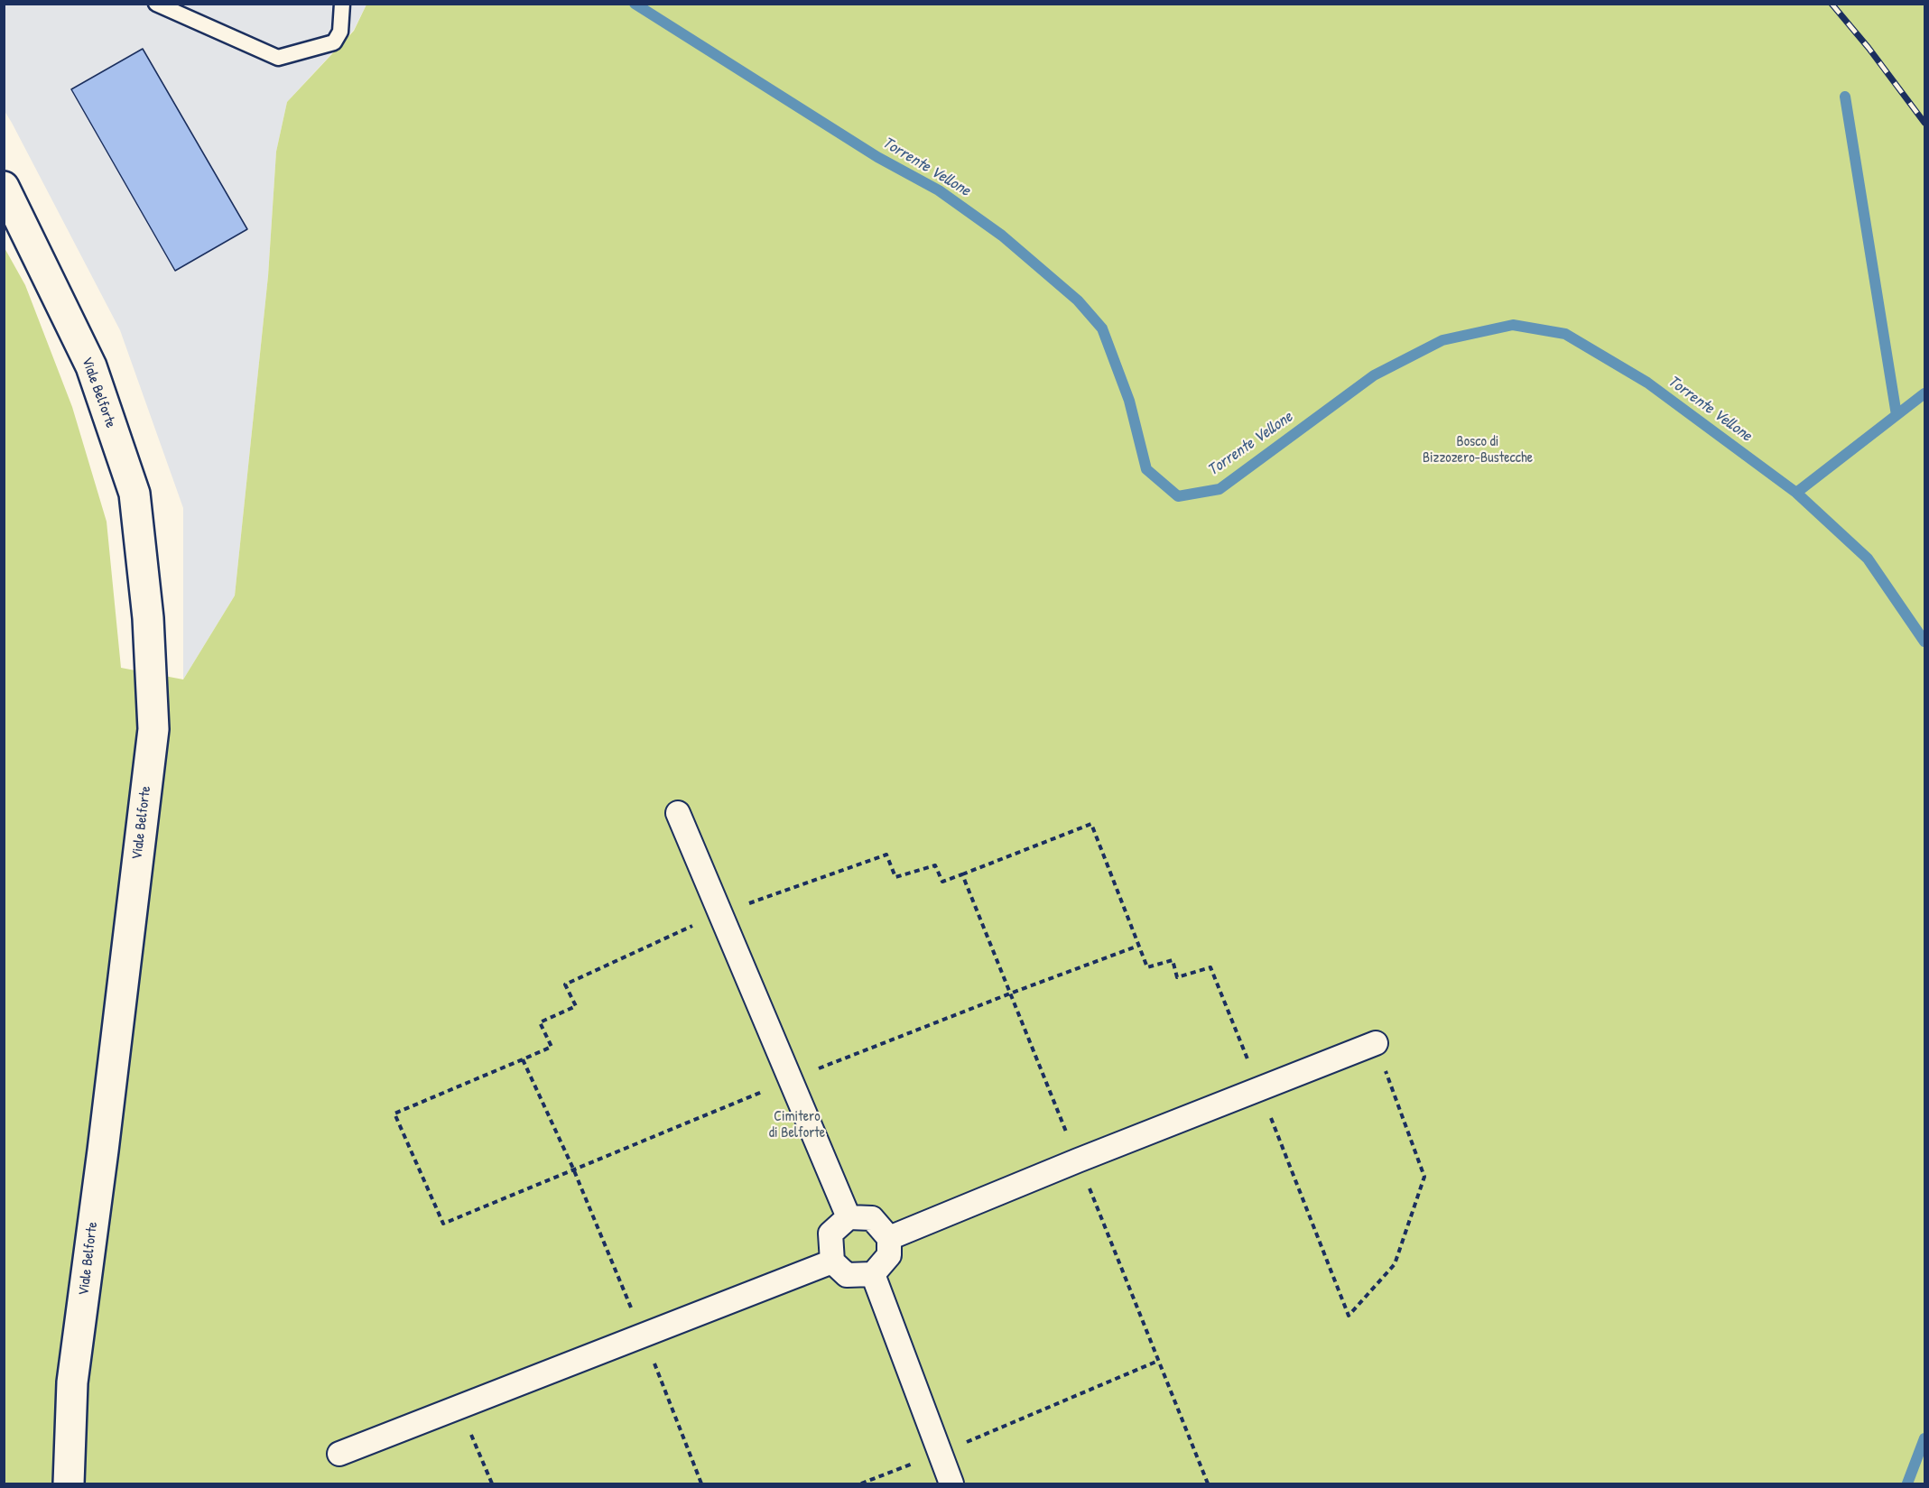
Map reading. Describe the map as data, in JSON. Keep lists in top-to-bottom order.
{
  "streets": {
    "main road": ["Viale Belforte"]
  },
  "water": ["Torrente Vellone"],
  "parks": ["Bosco di Bizzozero-Bustecche", "Cimitero di Belforte"]
}
